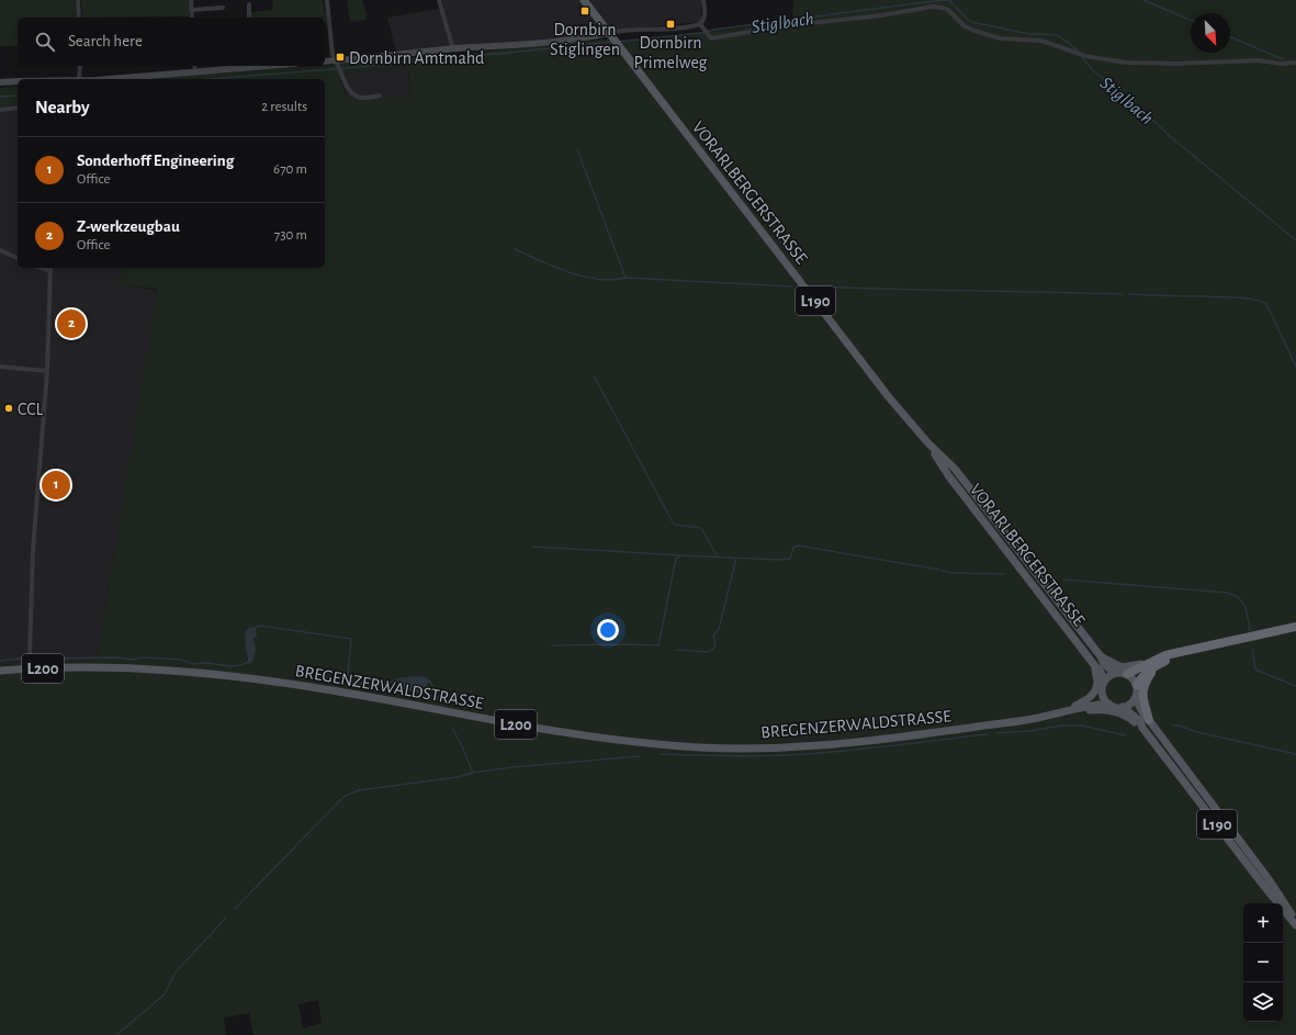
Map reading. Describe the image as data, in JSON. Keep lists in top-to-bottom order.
{
  "streets": {
    "main road": [
      "VORARLBERGERSTRASSE",
      "L190",
      "L200",
      "BREGENZERWALDSTRASSE"
    ]
  },
  "crossings": [
    ["VORARLBERGERSTRASSE", "L190"],
    ["VORARLBERGERSTRASSE", "BREGENZERWALDSTRASSE"],
    ["L190", "BREGENZERWALDSTRASSE"]
  ],
  "water": ["Stiglbach"],
  "places": {
    "transit": ["Dornbirn Stiglingen", "Dornbirn Primelweg", "Dornbirn Amtmahd"],
    "other": ["CCL"]
  },
  "north": "bottom right",
  "page": {
    "search": "Search here",
    "heading": ["Nearby", "2 results"],
    "list": [
      {
        "mark": "1",
        "name": "Sonderhoff Engineering",
        "note": "Office",
        "value": "670 m"
      },
      {
        "mark": "2",
        "name": "Z-werkzeugbau",
        "note": "Office",
        "value": "730 m"
      }
    ],
    "pins": ["2", "1"],
    "map_buttons": ["+", "−"]
  }
}
